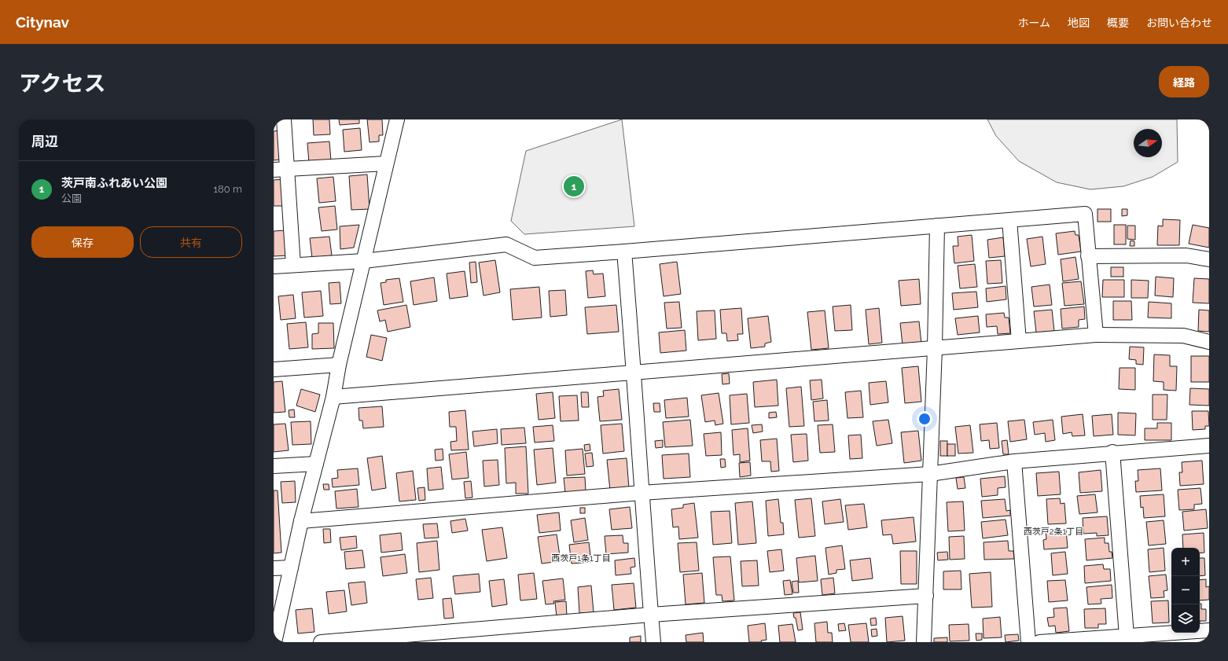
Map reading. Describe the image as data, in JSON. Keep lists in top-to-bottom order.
{
  "districts": ["西茨戸2条1丁目", "西茨戸1条1丁目"],
  "north": "right",
  "page": {
    "header": "Citynav",
    "nav": [
      "ホーム",
      "地図",
      "概要",
      "お問い合わせ"
    ],
    "title": "アクセス",
    "buttons": [
      "経路",
      ["保存", "共有"]
    ],
    "heading": "周辺",
    "list": [
      {
        "mark": "1",
        "name": "茨戸南ふれあい公園",
        "note": "公園",
        "value": "180 m"
      }
    ],
    "pins": "1",
    "map_buttons": ["+", "−"]
  }
}
